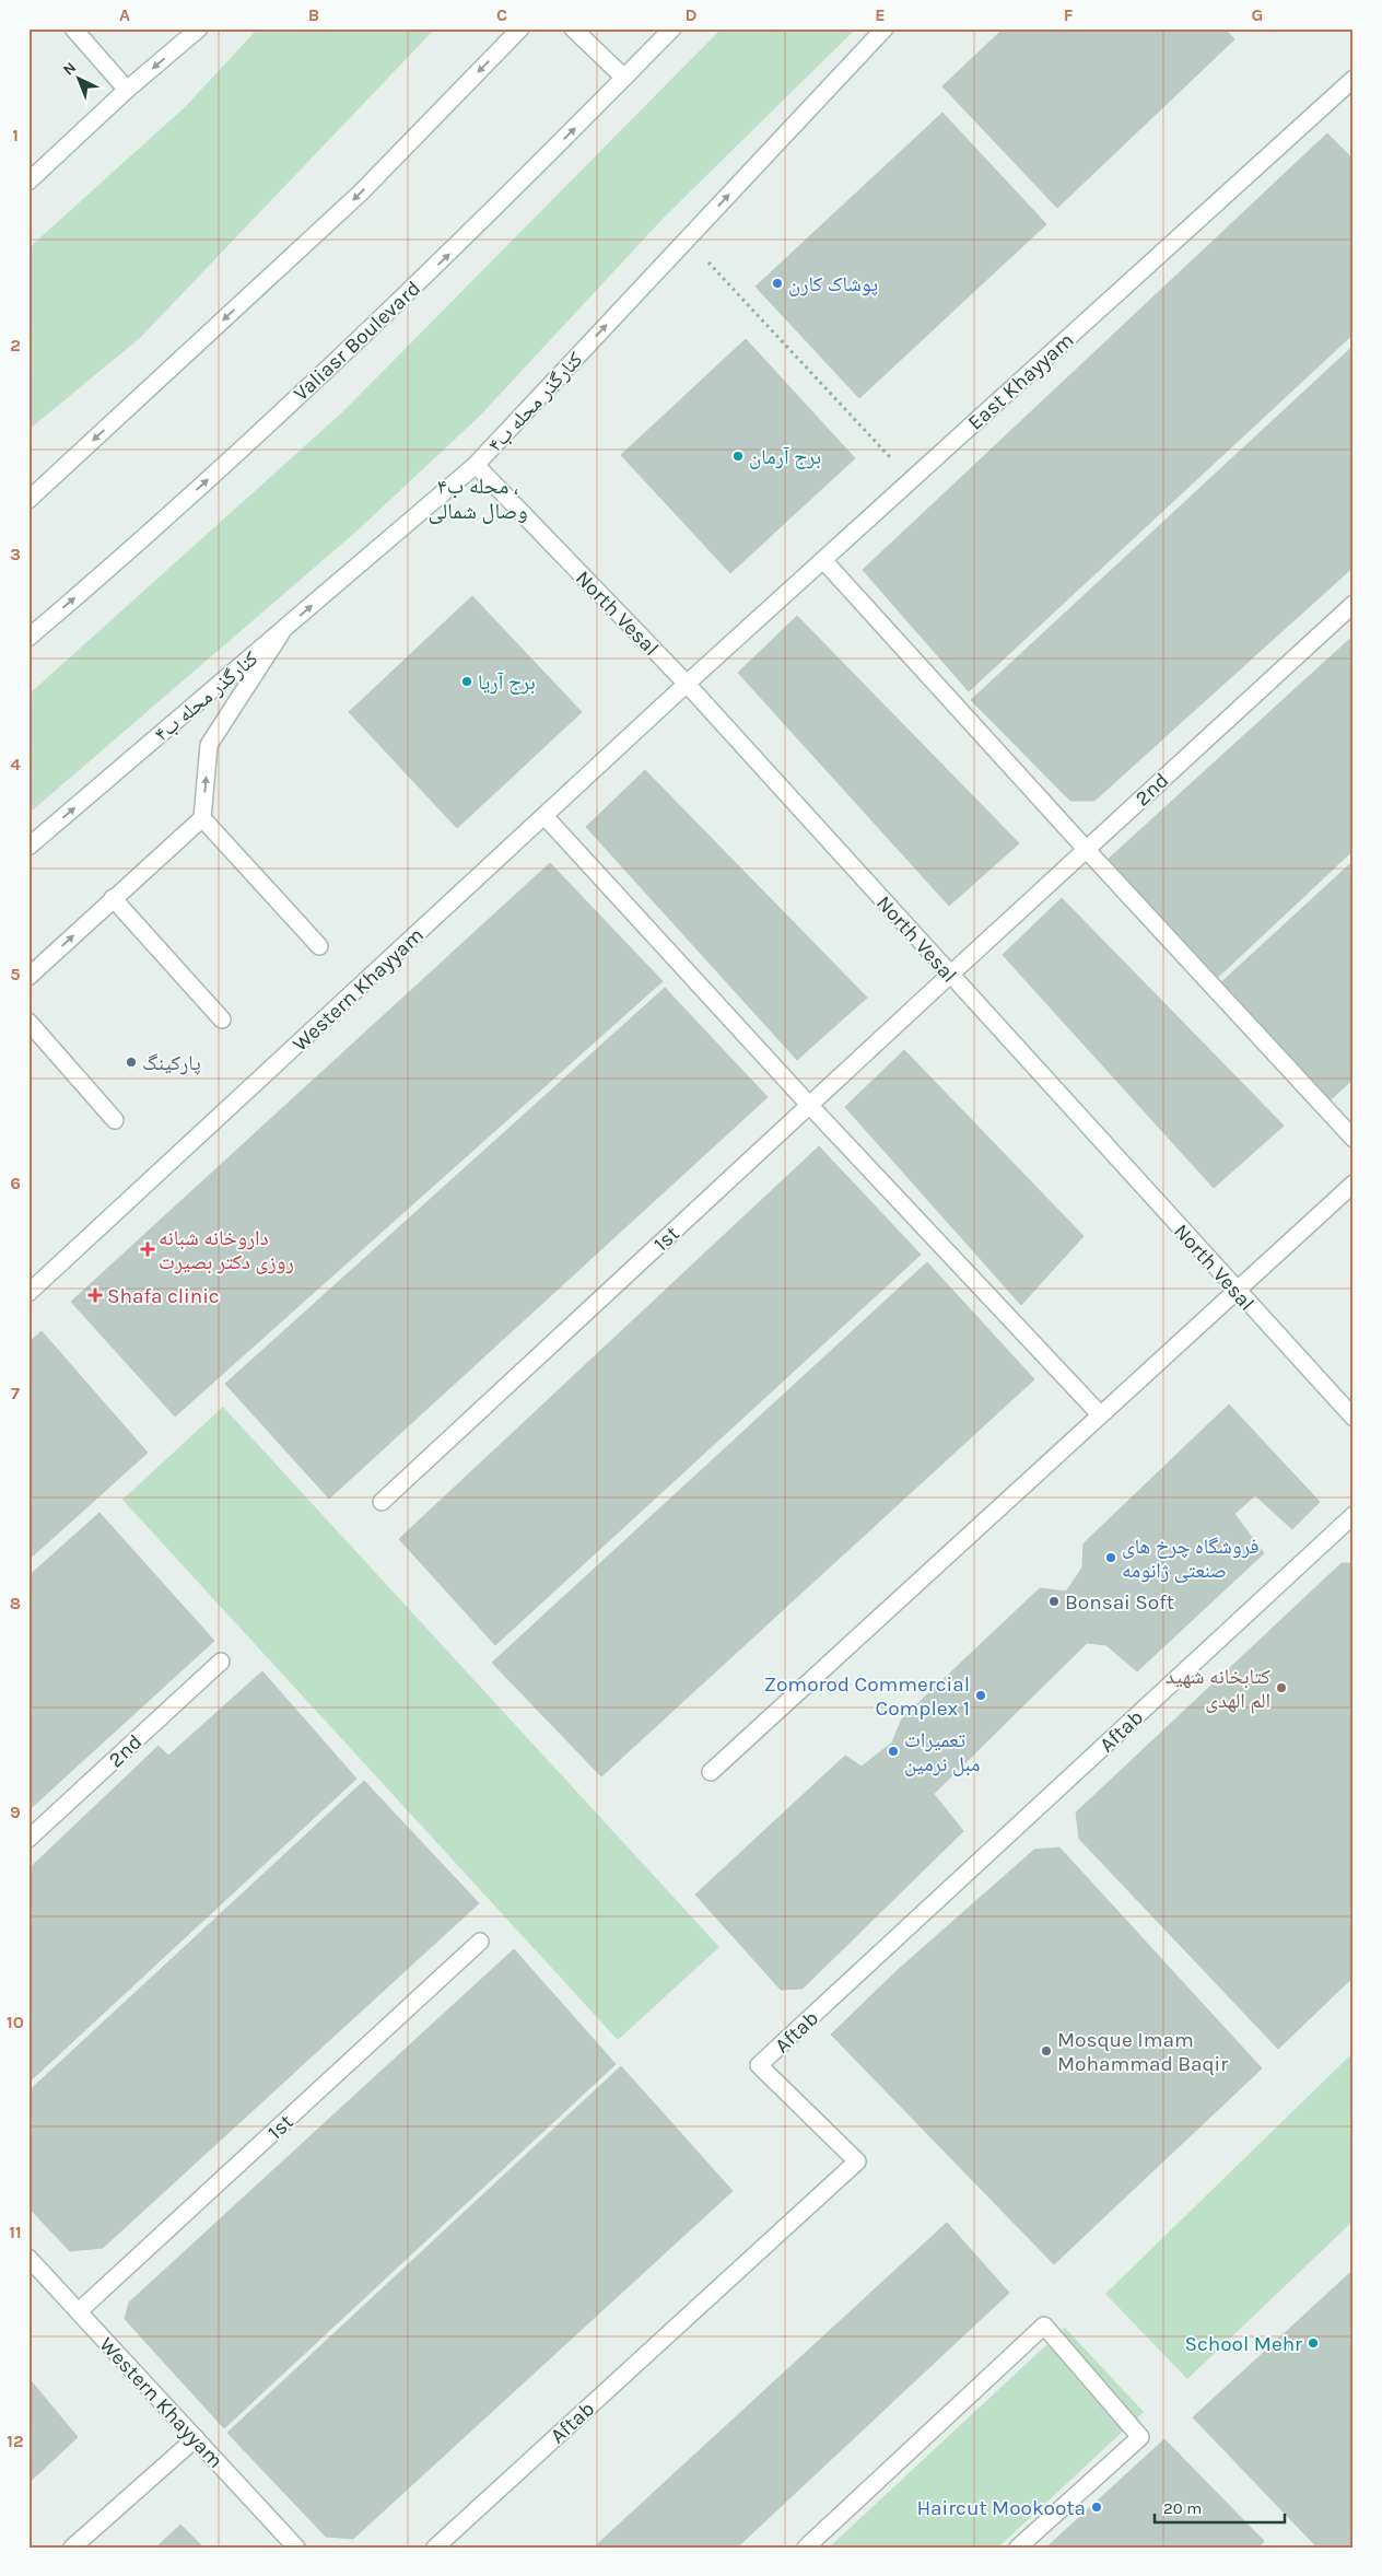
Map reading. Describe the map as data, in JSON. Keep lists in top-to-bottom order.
{
  "streets": {
    "street": [
      "Valiasr Boulevard",
      "East Khayyam",
      "کنارگذر محله ب۴",
      "North Vesal",
      "2nd",
      "Western Khayyam",
      "1st",
      "Aftab"
    ]
  },
  "crossings": [
    ["East Khayyam", "North Vesal"],
    ["East Khayyam", "Western Khayyam"],
    ["کنارگذر محله ب۴", "North Vesal"],
    ["North Vesal", "2nd"],
    ["North Vesal", "Western Khayyam"],
    ["North Vesal", "1st"],
    ["2nd", "1st"],
    ["Western Khayyam", "1st"]
  ],
  "one_way": ["کنارگذر محله ب۴"],
  "districts": ["محله ب۴ ، وصال شمالی"],
  "places": {
    "other": [
      "پوشاک کارن",
      "برج آرمان",
      "برج آریا",
      "پارکینگ",
      "فروشگاه چرخ های صنعتی ژانومه",
      "Bonsai Soft",
      "کتابخانه شهید الم الهدی",
      "Zomorod Commercial Complex 1",
      "تعمیرات مبل نرمین",
      "Mosque Imam Mohammad Baqir",
      "School Mehr",
      "Haircut Mookoota"
    ],
    "health": ["داروخانه شبانه روزی دکتر بصیرت", "Shafa clinic"]
  },
  "scale_bar": "20 m",
  "north": "top left",
  "grid": {
    "columns": [
      "A",
      "B",
      "C",
      "D",
      "E",
      "F",
      "G"
    ],
    "rows": [
      "1",
      "2",
      "3",
      "4",
      "5",
      "6",
      "7",
      "8",
      "9",
      "10",
      "11",
      "12"
    ]
  }
}
